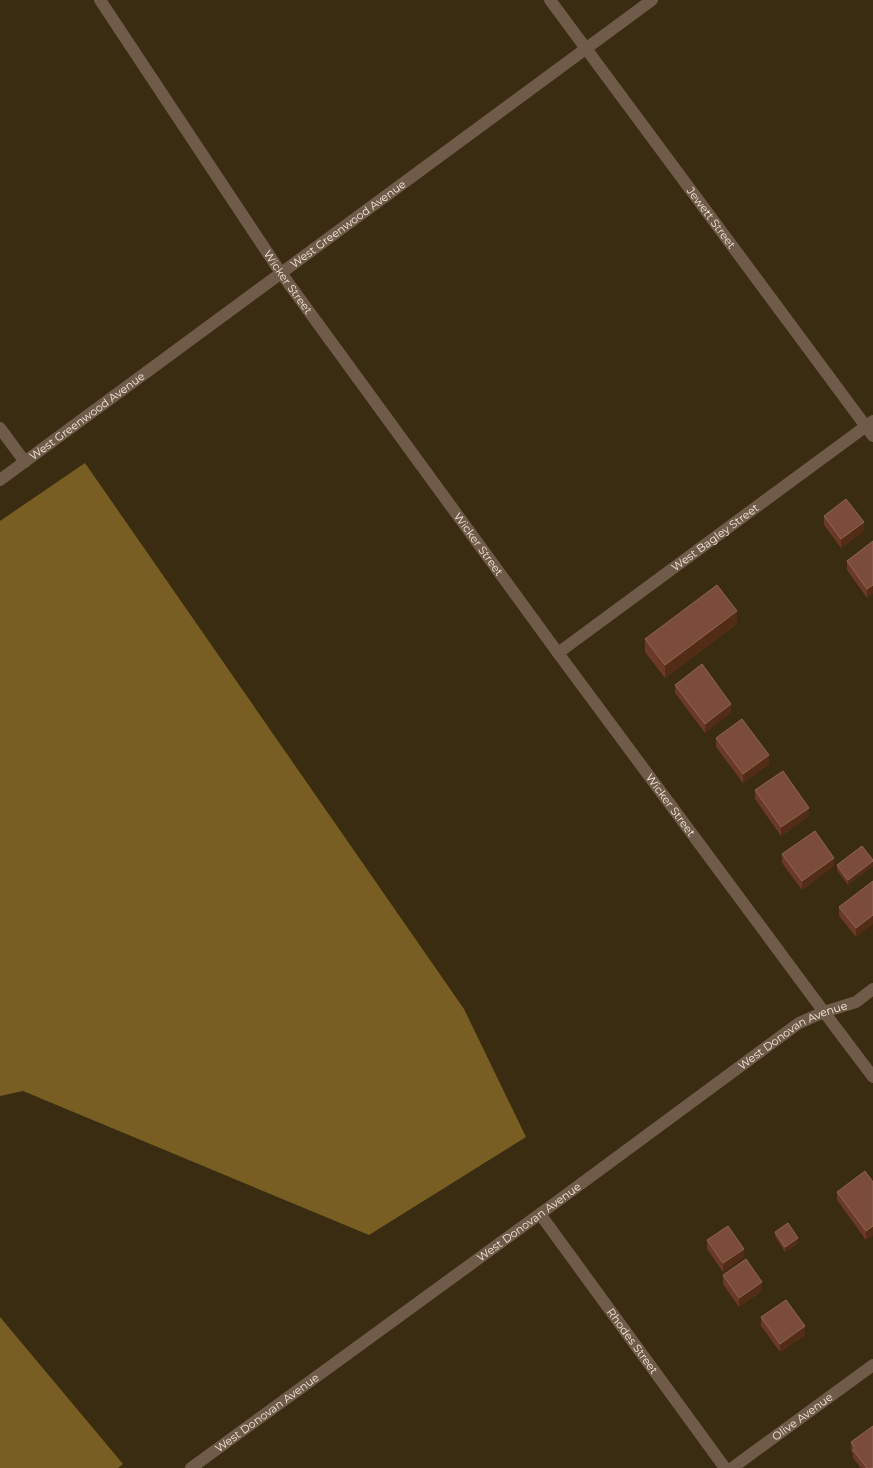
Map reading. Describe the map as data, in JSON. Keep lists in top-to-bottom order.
{
  "streets": {
    "street": [
      "Jewett Street",
      "West Greenwood Avenue",
      "Wicker Street",
      "West Bagley Street",
      "West Donovan Avenue",
      "Rhodes Street",
      "Olive Avenue"
    ]
  },
  "crossings": [
    ["Jewett Street", "West Greenwood Avenue"],
    ["Jewett Street", "West Bagley Street"],
    ["West Greenwood Avenue", "Wicker Street"],
    ["Wicker Street", "West Bagley Street"],
    ["Wicker Street", "West Donovan Avenue"],
    ["West Donovan Avenue", "Rhodes Street"]
  ]
}
